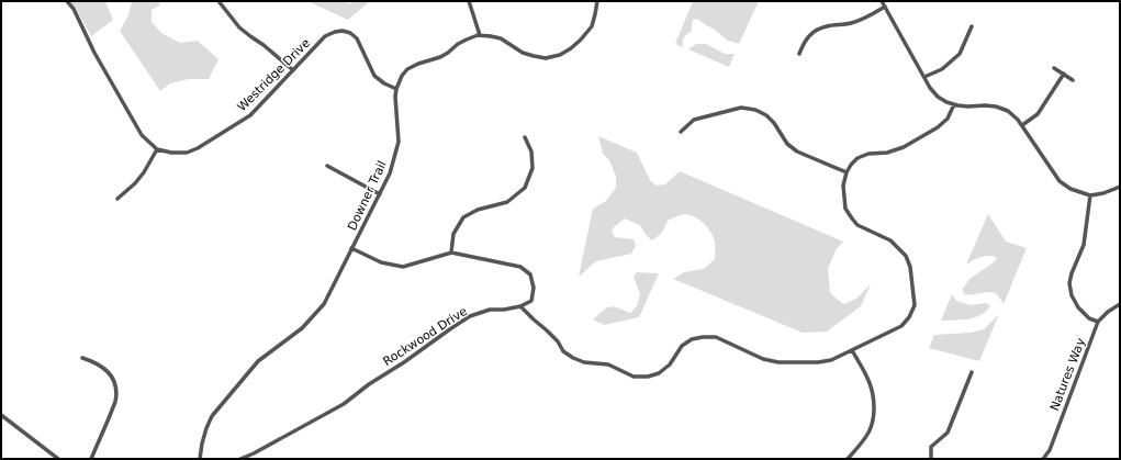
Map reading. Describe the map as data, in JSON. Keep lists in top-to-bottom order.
{
  "streets": {
    "street": [
      "Westridge Drive",
      "Downer Trail",
      "Rockwood Drive",
      "Natures Way"
    ]
  },
  "crossings": [
    ["Westridge Drive", "Downer Trail"]
  ]
}
